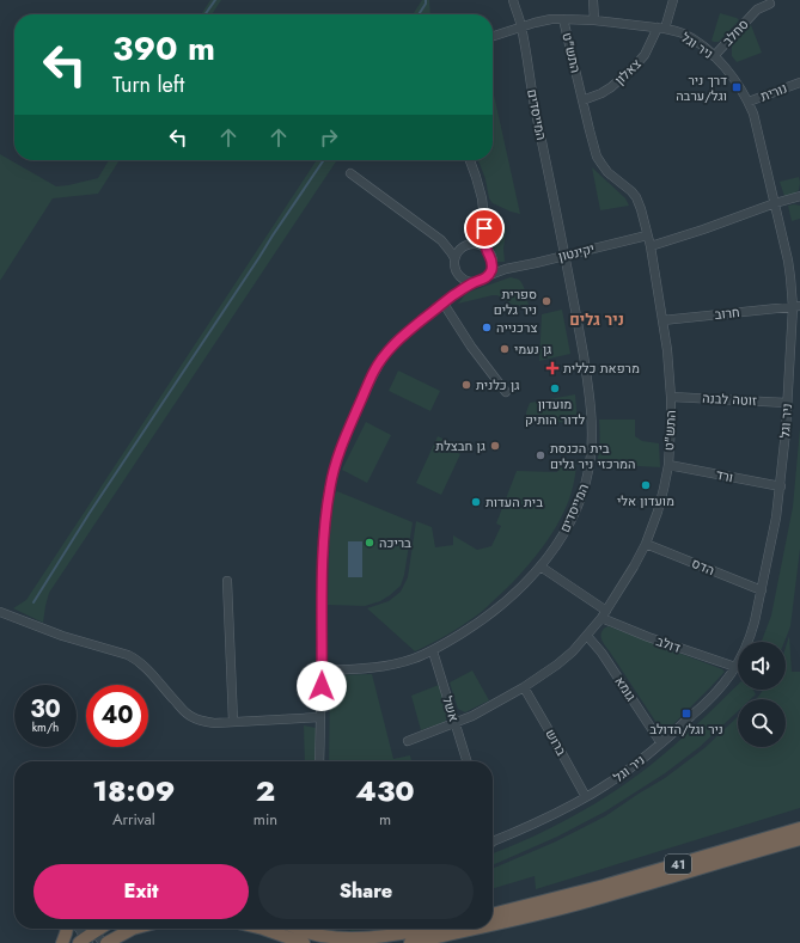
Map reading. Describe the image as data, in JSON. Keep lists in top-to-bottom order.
{
  "streets": {
    "highway": ["41"],
    "street": [
      "סחלב",
      "ניר וגל",
      "התש\"ט",
      "צאלון",
      "נורית",
      "המייסדים",
      "יקינטון",
      "חרוב",
      "זוטה לבנה",
      "ורד",
      "הדס",
      "דולב",
      "גומא",
      "אשל",
      "ברוש"
    ]
  },
  "crossings": [
    ["סחלב", "ניר וגל"],
    ["ניר וגל", "התש\"ט"],
    ["ניר וגל", "צאלון"],
    ["ניר וגל", "נורית"],
    ["ניר וגל", "המייסדים"],
    ["ניר וגל", "חרוב"],
    ["ניר וגל", "זוטה לבנה"],
    ["ניר וגל", "ורד"],
    ["ניר וגל", "הדס"],
    ["ניר וגל", "דולב"],
    ["ניר וגל", "גומא"],
    ["ניר וגל", "ברוש"],
    ["התש\"ט", "צאלון"],
    ["התש\"ט", "יקינטון"],
    ["התש\"ט", "חרוב"],
    ["התש\"ט", "זוטה לבנה"],
    ["התש\"ט", "ורד"],
    ["התש\"ט", "הדס"],
    ["התש\"ט", "דולב"],
    ["התש\"ט", "גומא"],
    ["התש\"ט", "אשל"],
    ["התש\"ט", "ברוש"],
    ["המייסדים", "יקינטון"],
    ["המייסדים", "דולב"],
    ["המייסדים", "אשל"]
  ],
  "districts": ["ניר גלים"],
  "places": {
    "transit": ["דרך ניר וגל/ערבה", "ניר וגל/הדולב"],
    "other": [
      "ספרית ניר גלים",
      "צרכנייה",
      "גן נעמי",
      "גן כלנית",
      "מועדון לדור הותיק",
      "גן חבצלת",
      "בית הכנסת המרכזי ניר גלים",
      "מועדון אלי",
      "בית העדות",
      "בריכה"
    ],
    "health": ["מרפאת כללית"]
  },
  "page": {
    "turn": ["390 m", "Turn left"],
    "speed": "30 km/h",
    "limit": "40",
    "eta": [
      "18:09",
      "Arrival",
      "2",
      "min",
      "430",
      "m"
    ],
    "buttons": ["Exit", "Share"]
  }
}
